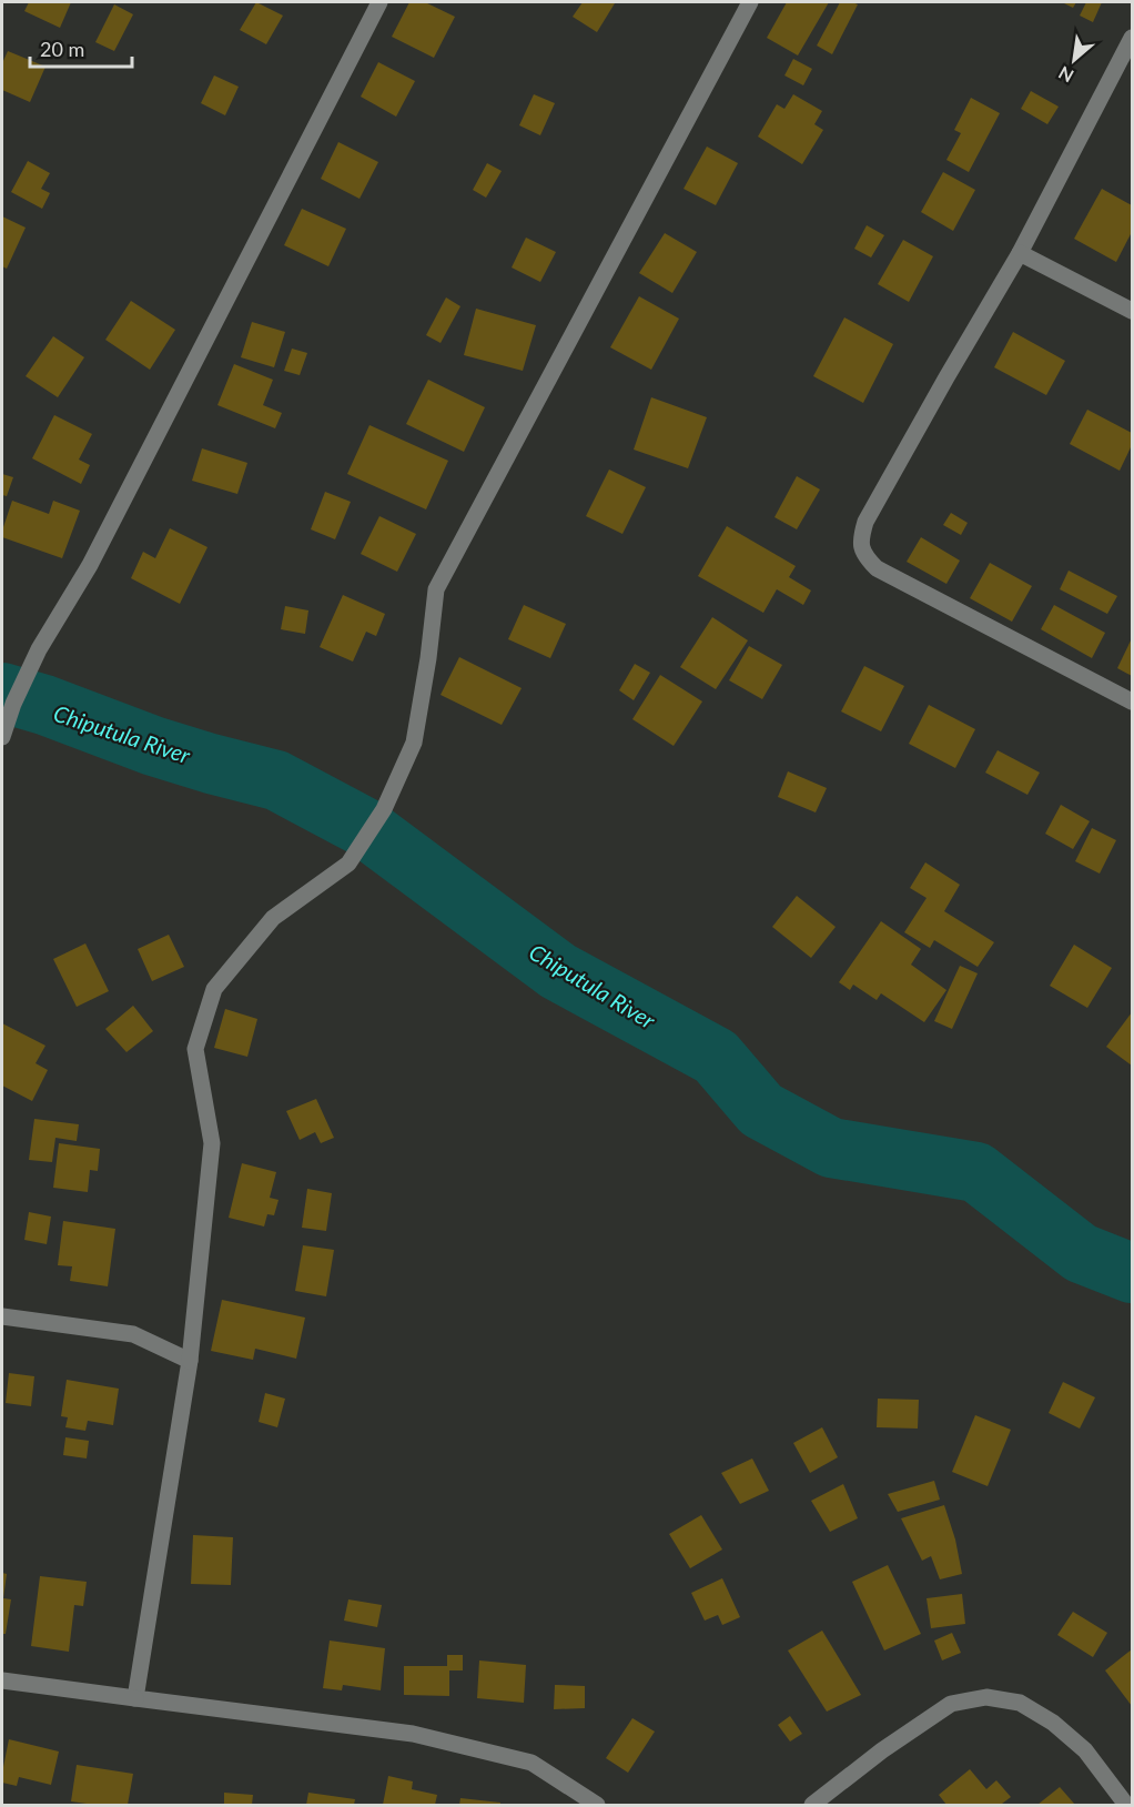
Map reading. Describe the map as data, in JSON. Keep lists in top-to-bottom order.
{
  "water": ["Chiputula River"],
  "scale_bar": "20 m",
  "north": "bottom left"
}
